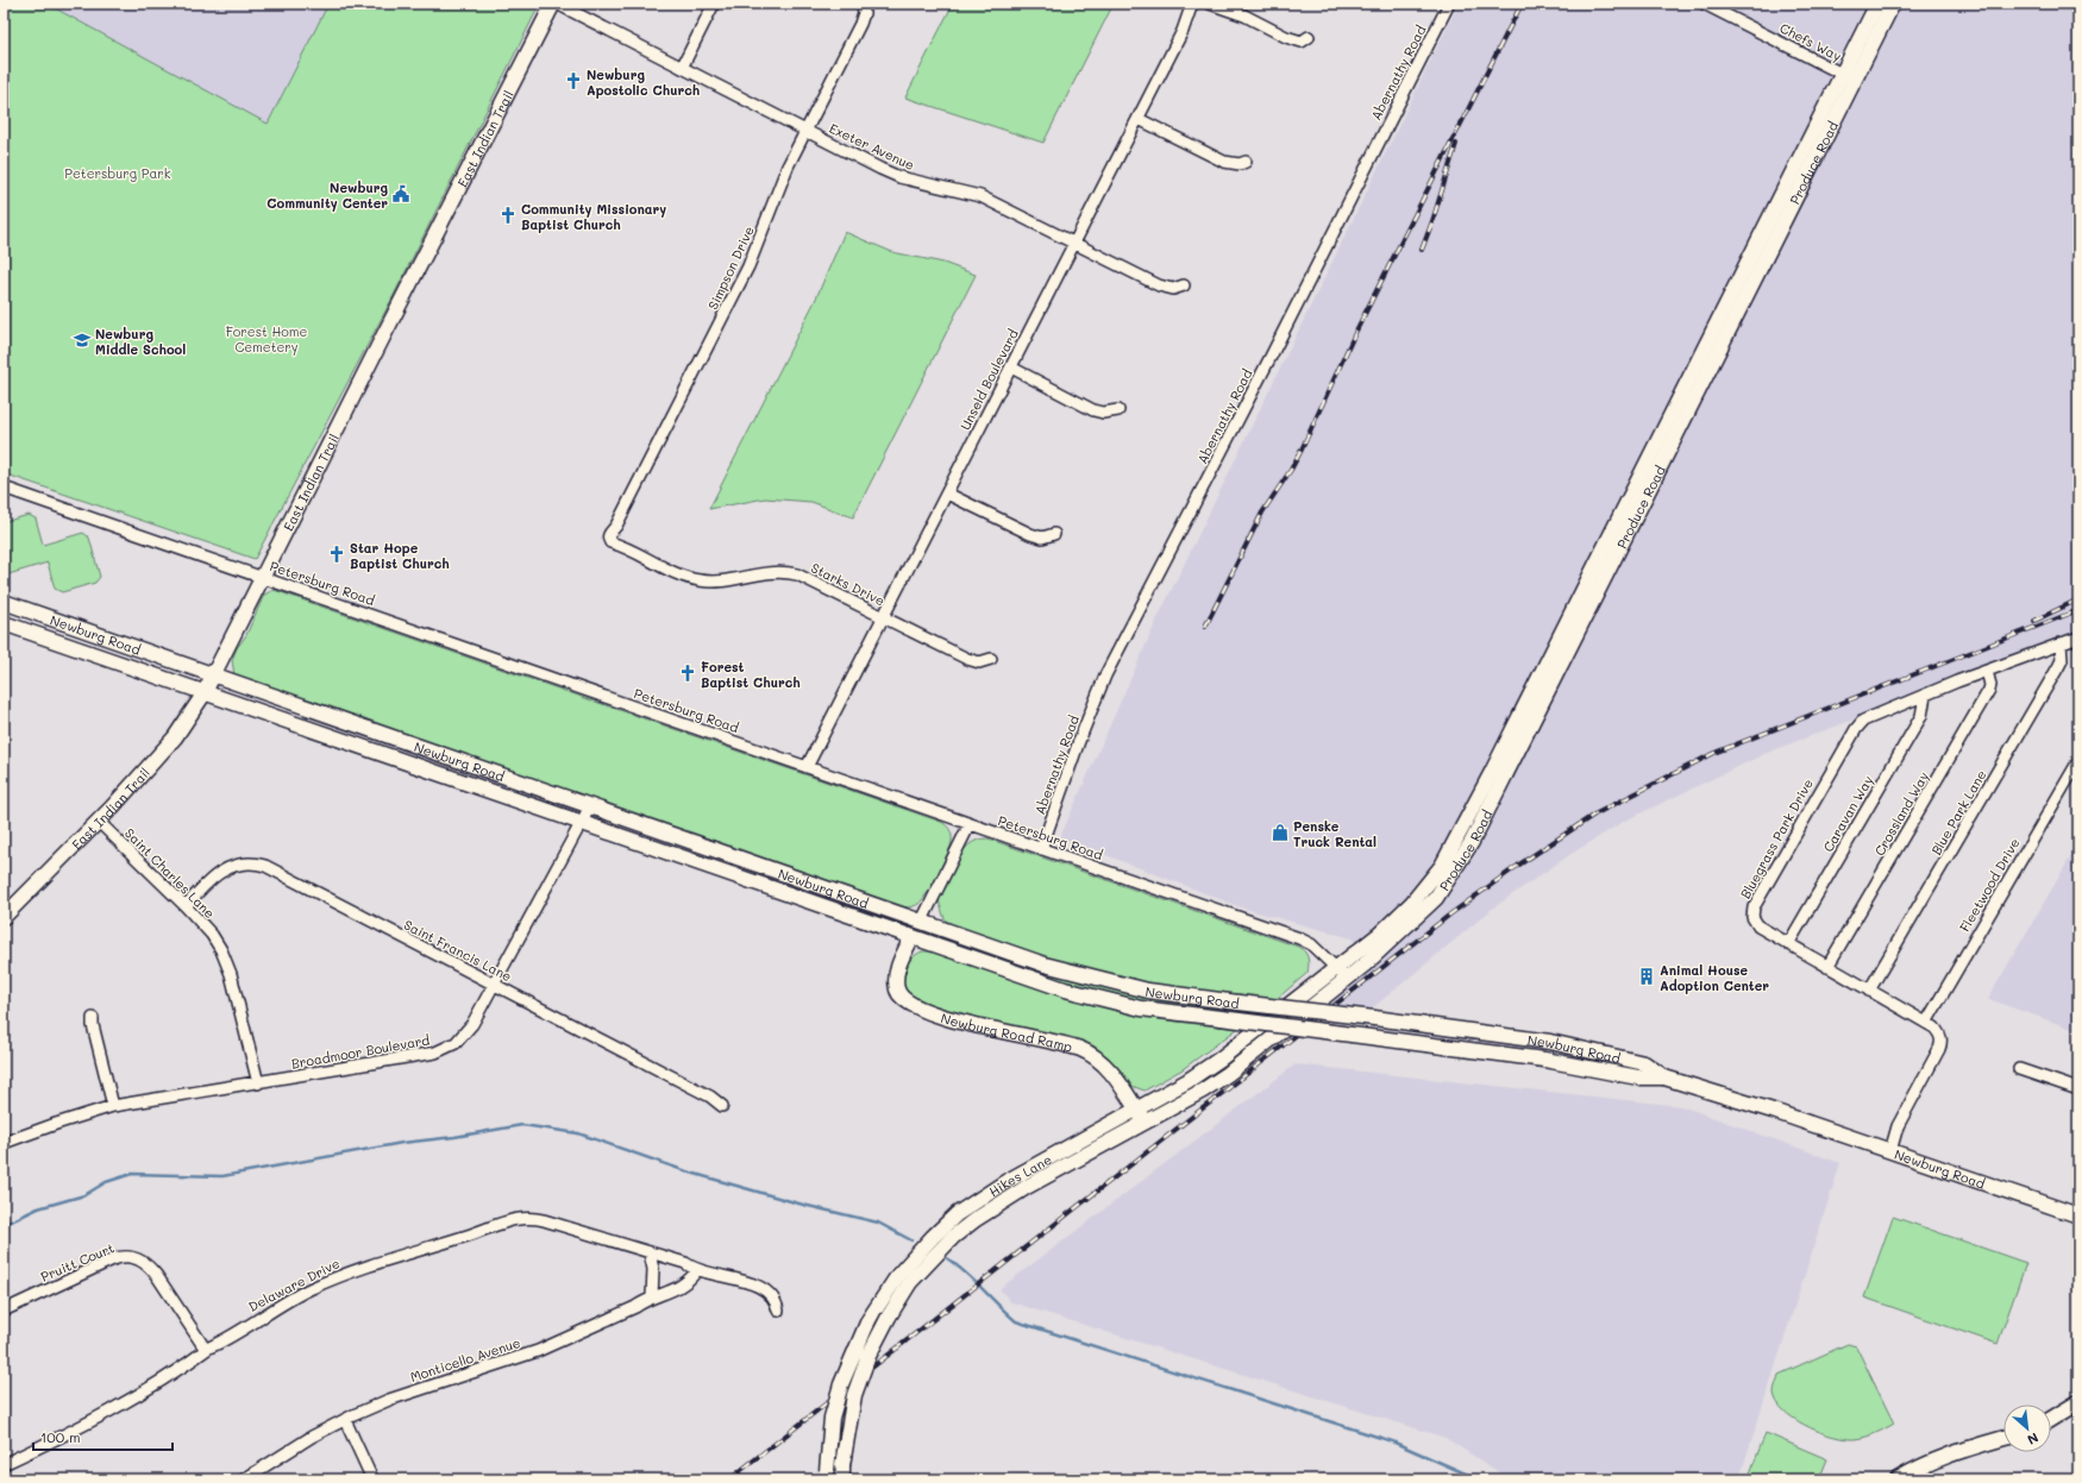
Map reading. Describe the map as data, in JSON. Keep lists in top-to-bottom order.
{
  "streets": {
    "main road": [
      "East Indian Trail",
      "Produce Road",
      "Newburg Road",
      "Newburg Road Ramp",
      "Hikes Lane"
    ],
    "street": [
      "Chefs Way",
      "Abernathy Road",
      "Exeter Avenue",
      "Simpson Drive",
      "Unseld Boulevard",
      "Petersburg Road",
      "Starks Drive",
      "Blue Park Lane",
      "Caravan Way",
      "Crossland Way",
      "Bluegrass Park Drive",
      "Saint Charles Lane",
      "Fleetwood Drive",
      "Saint Francis Lane",
      "Broadmoor Boulevard",
      "Pruitt Court",
      "Delaware Drive",
      "Monticello Avenue"
    ]
  },
  "crossings": [
    ["Chefs Way", "Produce Road"],
    ["Abernathy Road", "Petersburg Road"],
    ["East Indian Trail", "Exeter Avenue"],
    ["East Indian Trail", "Petersburg Road"],
    ["East Indian Trail", "Newburg Road"],
    ["East Indian Trail", "Saint Charles Lane"],
    ["Exeter Avenue", "Simpson Drive"],
    ["Exeter Avenue", "Unseld Boulevard"],
    ["Produce Road", "Petersburg Road"],
    ["Produce Road", "Hikes Lane"],
    ["Simpson Drive", "Starks Drive"],
    ["Unseld Boulevard", "Petersburg Road"],
    ["Unseld Boulevard", "Starks Drive"],
    ["Petersburg Road", "Hikes Lane"],
    ["Newburg Road", "Bluegrass Park Drive"],
    ["Newburg Road", "Newburg Road Ramp"],
    ["Newburg Road", "Broadmoor Boulevard"],
    ["Blue Park Lane", "Bluegrass Park Drive"],
    ["Caravan Way", "Bluegrass Park Drive"],
    ["Crossland Way", "Bluegrass Park Drive"],
    ["Bluegrass Park Drive", "Fleetwood Drive"],
    ["Saint Charles Lane", "Saint Francis Lane"],
    ["Saint Charles Lane", "Broadmoor Boulevard"],
    ["Saint Francis Lane", "Broadmoor Boulevard"],
    ["Newburg Road Ramp", "Hikes Lane"],
    ["Pruitt Court", "Delaware Drive"],
    ["Delaware Drive", "Monticello Avenue"]
  ],
  "parks": ["Petersburg Park", "Forest Home Cemetery"],
  "places": {
    "church": [
      "Newburg Apostolic Church",
      "Community Missionary Baptist Church",
      "Star Hope Baptist Church",
      "Forest Baptist Church"
    ],
    "public building": ["Newburg Community Center"],
    "school or university": ["Newburg Middle School"],
    "shop": ["Penske Truck Rental"],
    "building": ["Animal House Adoption Center"]
  },
  "scale_bar": "100 m",
  "north": "bottom right"
}
